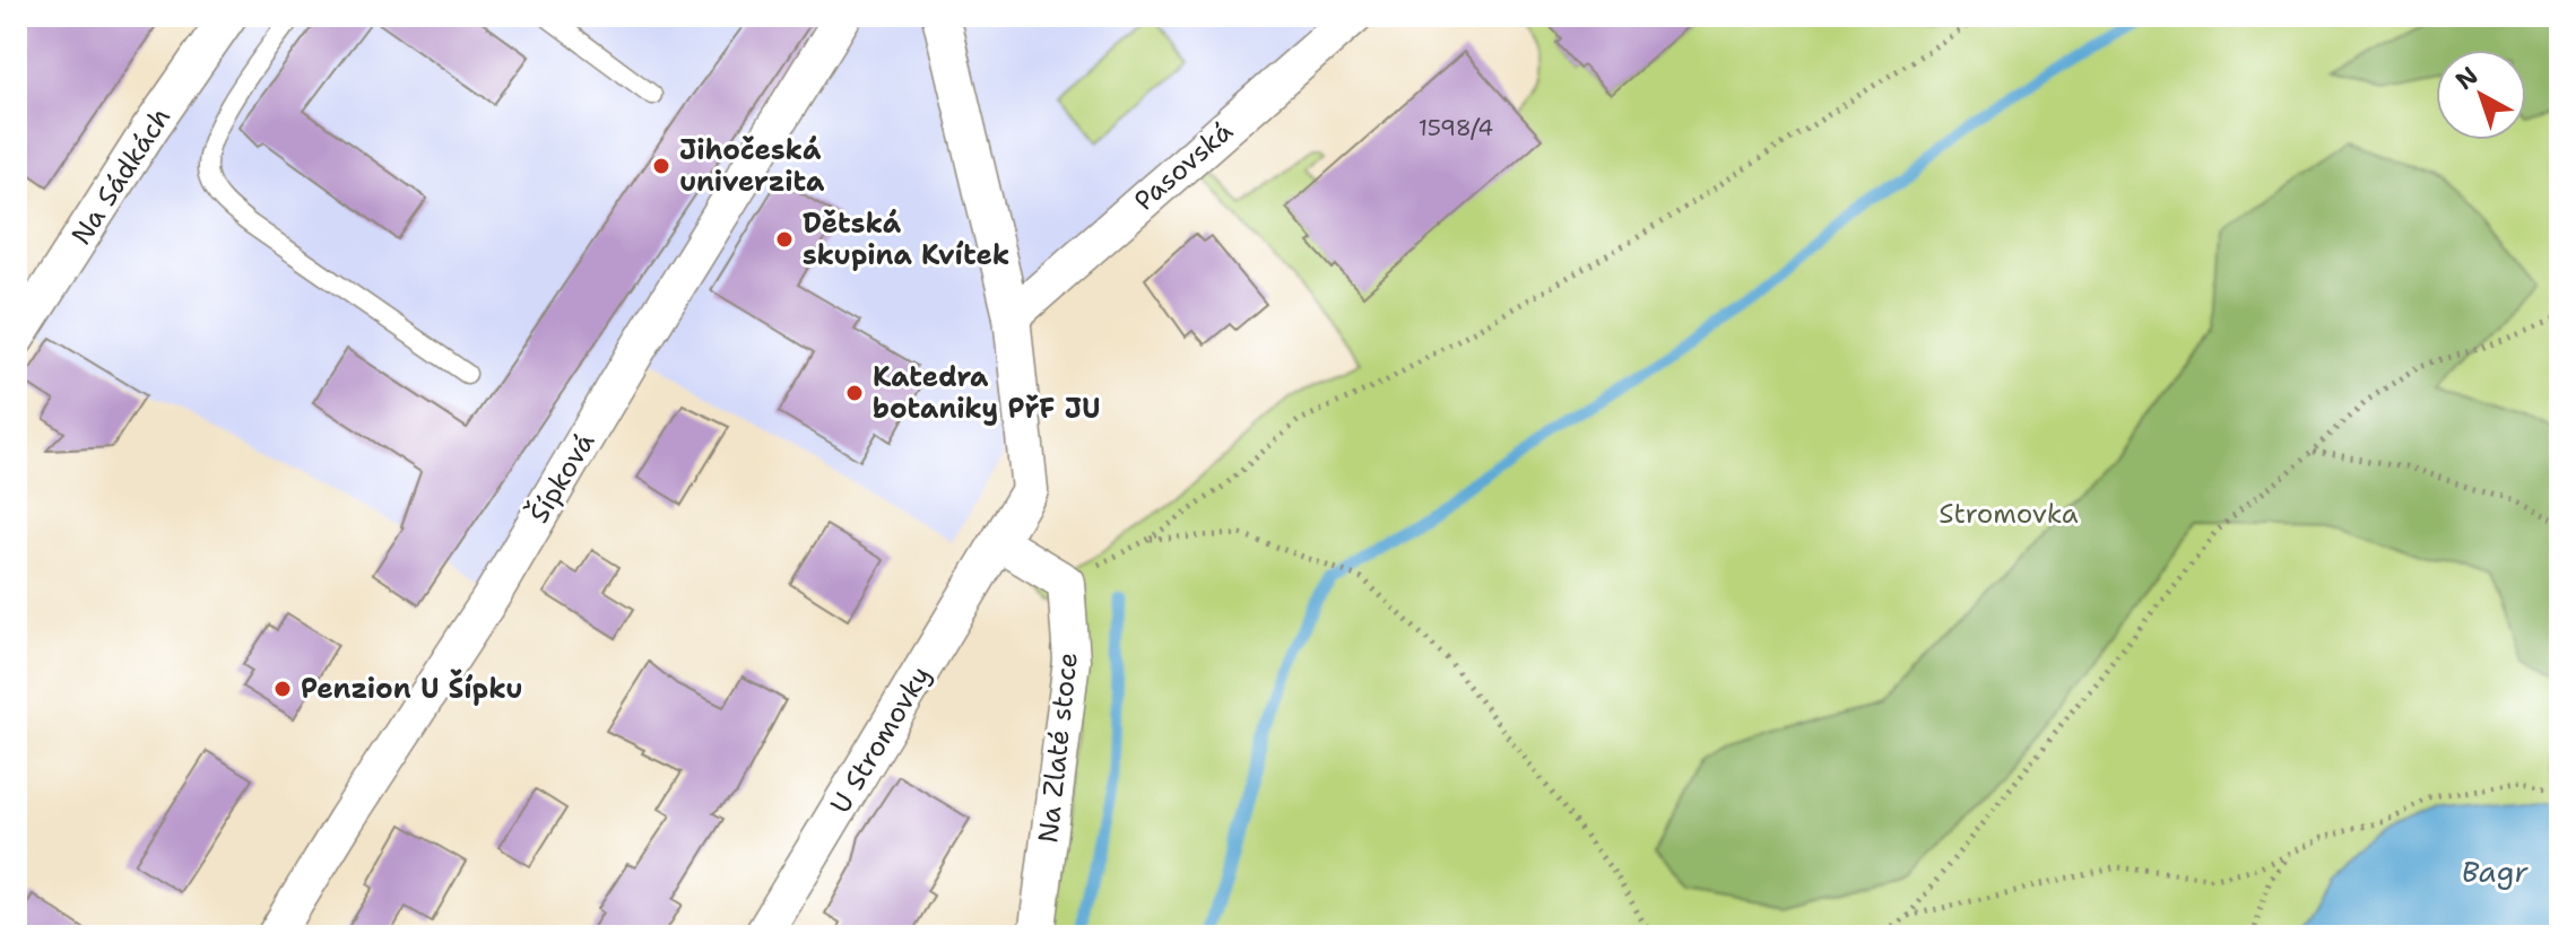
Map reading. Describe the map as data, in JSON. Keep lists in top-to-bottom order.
{
  "streets": {
    "street": [
      "Pasovská",
      "Na Sádkách",
      "Šípková",
      "U Stromovky",
      "Na Zlaté stoce"
    ]
  },
  "water": ["Bagr"],
  "parks": ["Stromovka"],
  "places": [
    "Jihočeská univerzita",
    "Dětská skupina Kvítek",
    "Katedra botaniky PřF JU",
    "Penzion U Šípku"
  ],
  "house_numbers": ["1598/4"],
  "north": "top left"
}
